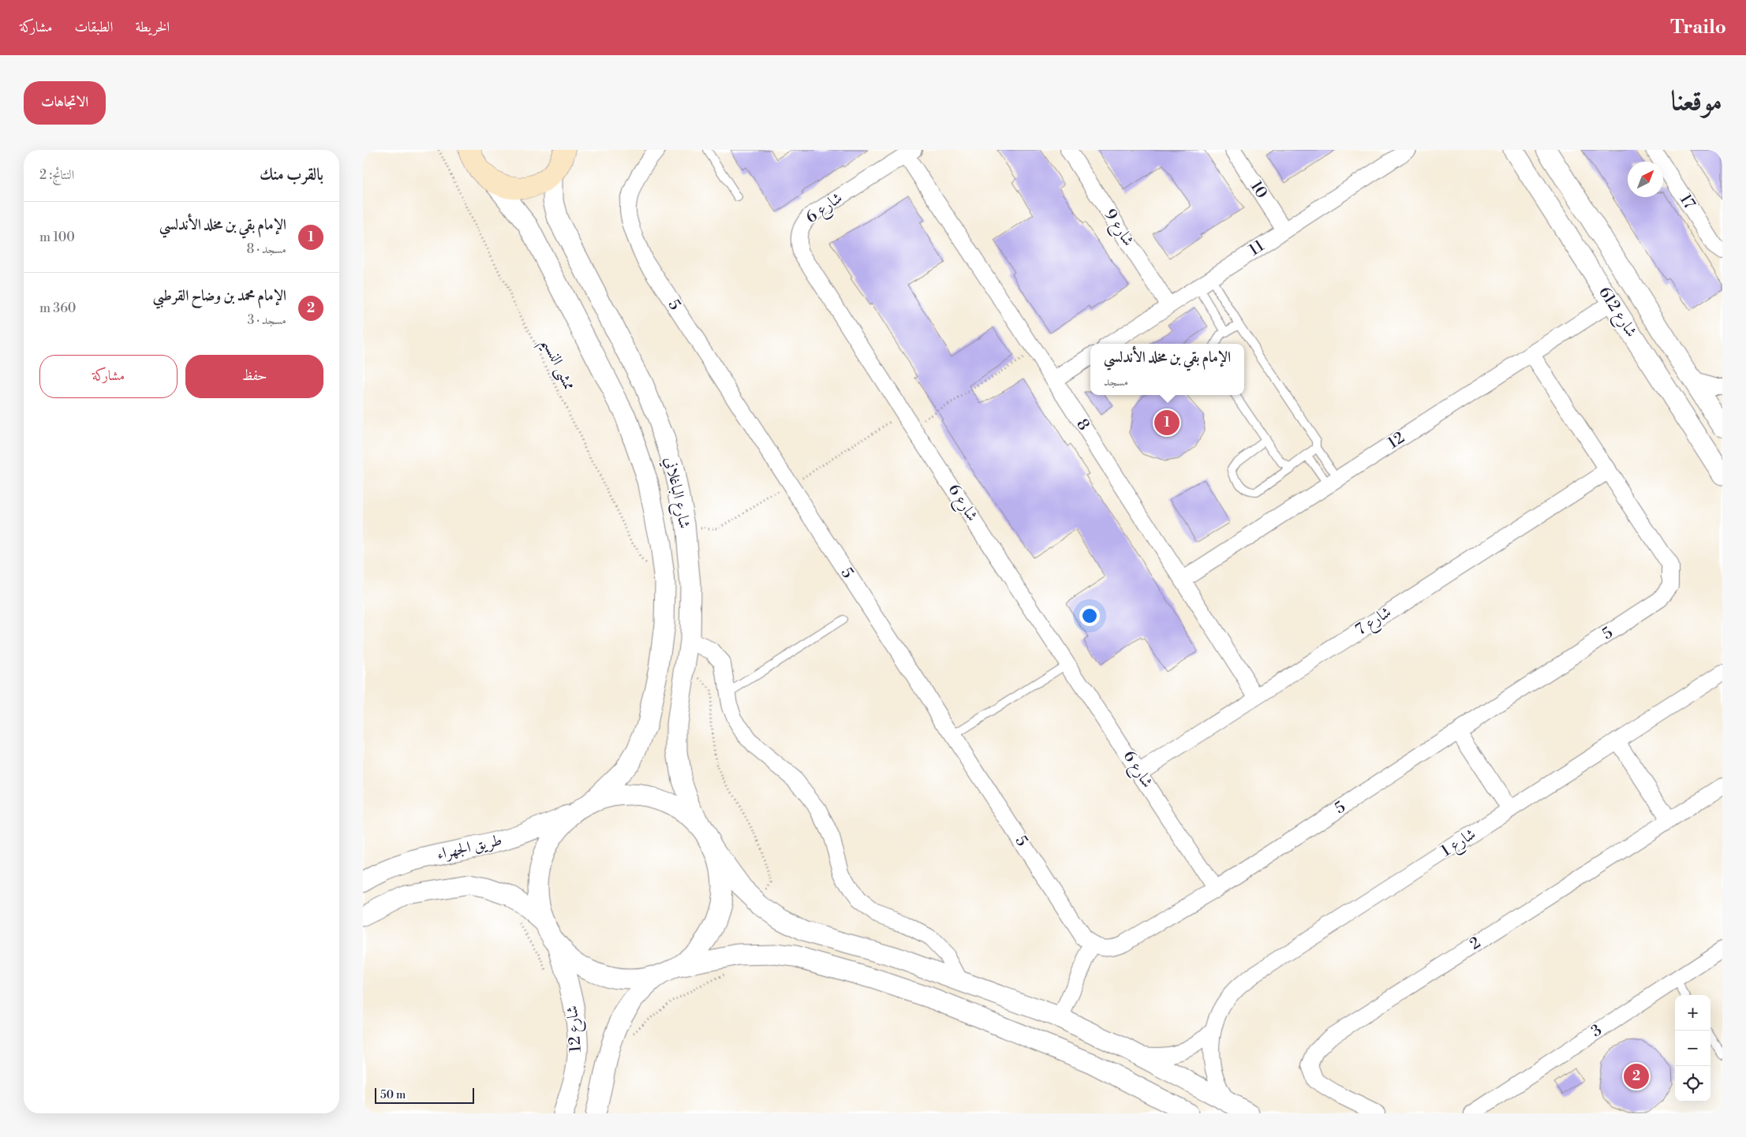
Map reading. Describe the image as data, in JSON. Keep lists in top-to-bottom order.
{
  "streets": {
    "street": [
      "10",
      "17",
      "شارع 6",
      "شارع 9",
      "11",
      "5",
      "شارع 612",
      "8",
      "12",
      "شارع الباغلاني",
      "شارع 7",
      "شارع 1",
      "طريق الجهراء",
      "2",
      "شارع 12",
      "3"
    ],
    "path": ["ممشى النسيم"]
  },
  "crossings": [
    ["10", "11"],
    ["شارع 6", "5"],
    ["شارع 6", "8"],
    ["شارع 6", "شارع 7"],
    ["شارع 9", "11"],
    ["5", "شارع 7"],
    ["شارع 612", "12"],
    ["ممشى النسيم", "شارع الباغلاني"],
    ["8", "12"],
    ["8", "شارع 7"],
    ["شارع الباغلاني", "طريق الجهراء"],
    ["شارع الباغلاني", "شارع 12"]
  ],
  "scale_bar": "50 m",
  "north": "top right",
  "page": {
    "header": "Trailo",
    "nav": ["الخريطة", "الطبقات", "مشاركة"],
    "title": "موقعنا",
    "buttons": [
      "الاتجاهات",
      ["حفظ", "مشاركة"]
    ],
    "heading": ["بالقرب منك", "النتائج: 2"],
    "list": [
      {
        "mark": "1",
        "name": "الإمام بقي بن مخلد الأندلسي",
        "note": "مسجد · 8",
        "value": "100 m"
      },
      {
        "mark": "2",
        "name": "الإمام محمد بن وضاح القرطبي",
        "note": "مسجد · 3",
        "value": "360 m"
      }
    ],
    "popup": ["الإمام بقي بن مخلد الأندلسي", "مسجد"],
    "pins": ["1", "2"],
    "map_buttons": ["+", "−"],
    "scale": "50 m"
  }
}
